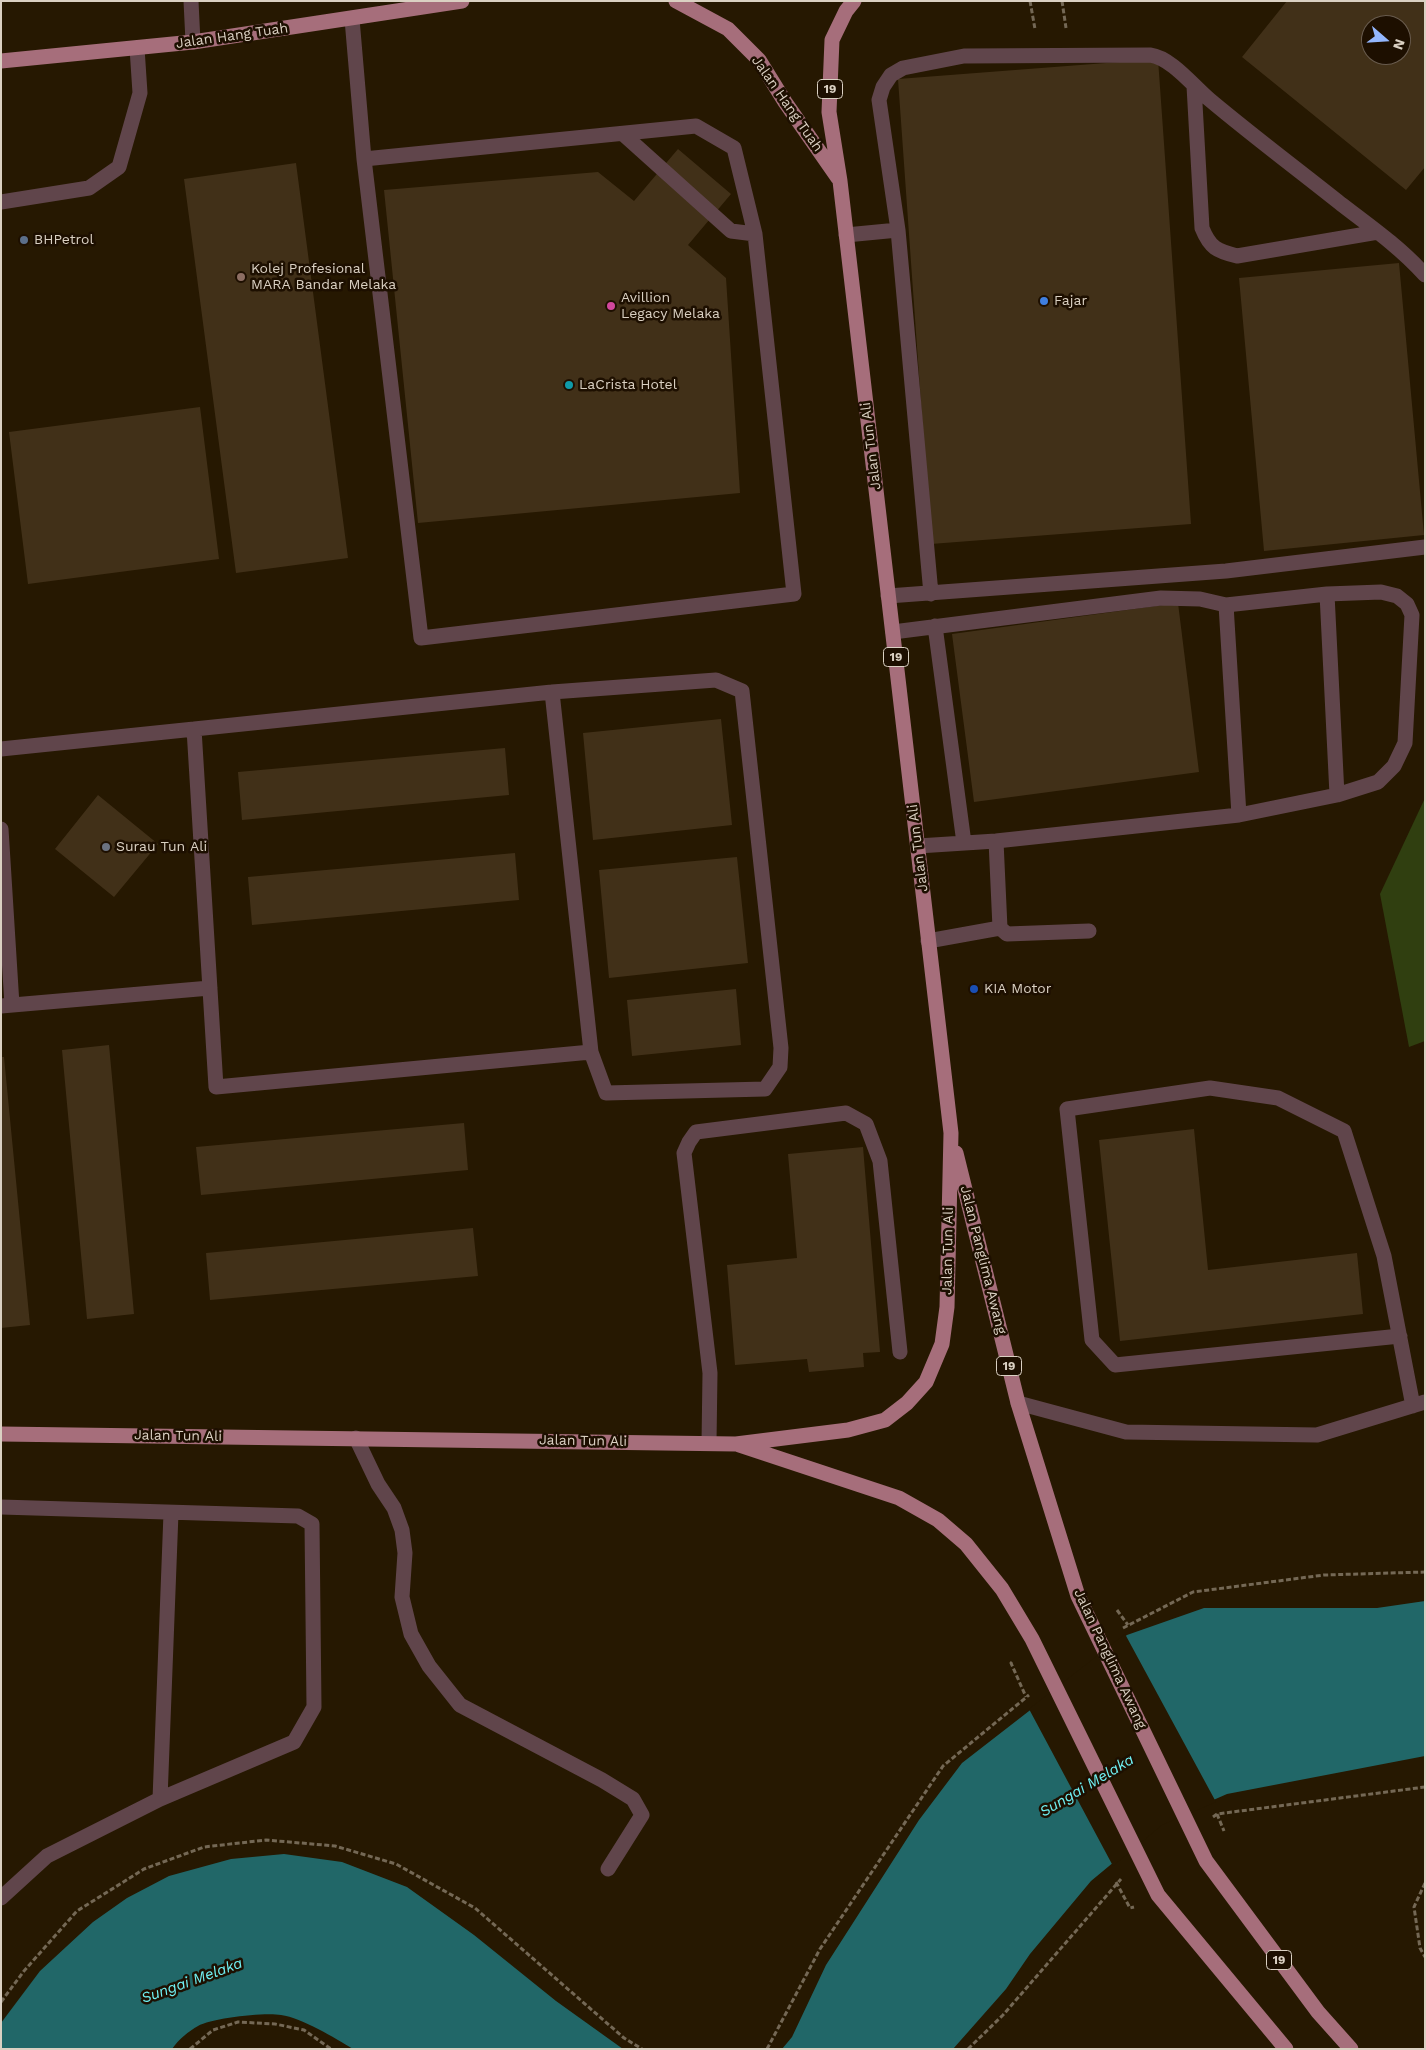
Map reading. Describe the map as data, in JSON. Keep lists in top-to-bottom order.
{
  "streets": {
    "main road": [
      "Jalan Hang Tuah",
      "19",
      "Jalan Tun Ali",
      "Jalan Panglima Awang"
    ]
  },
  "crossings": [
    ["Jalan Hang Tuah", "19"],
    ["Jalan Hang Tuah", "Jalan Tun Ali"],
    ["19", "Jalan Tun Ali"],
    ["Jalan Tun Ali", "Jalan Panglima Awang"]
  ],
  "water": ["Sungai Melaka"],
  "places": [
    "BHPetrol",
    "Kolej Profesional MARA Bandar Melaka",
    "Fajar",
    "Avillion Legacy Melaka",
    "LaCrista Hotel",
    "Surau Tun Ali",
    "KIA Motor"
  ],
  "north": "right"
}
